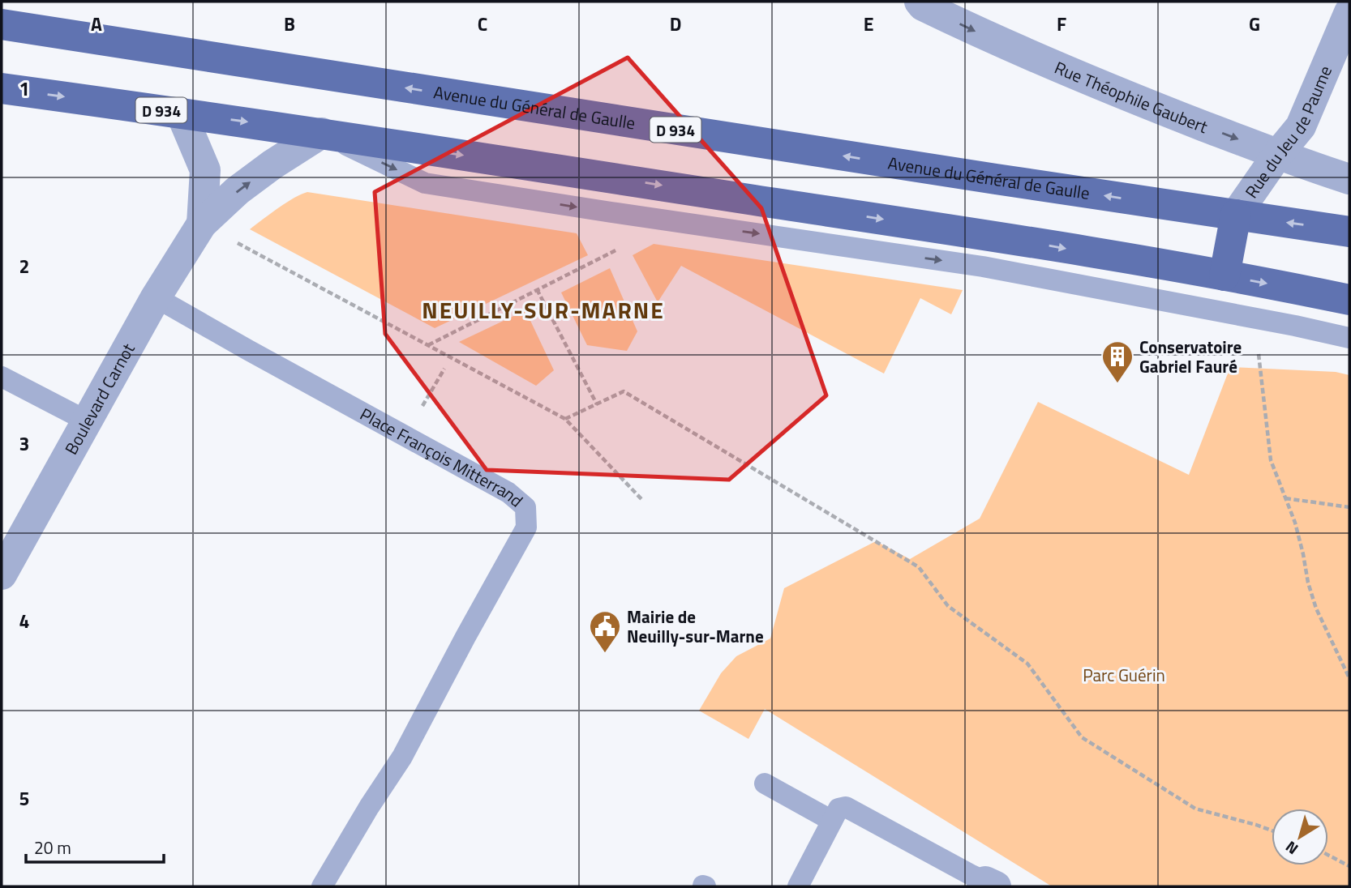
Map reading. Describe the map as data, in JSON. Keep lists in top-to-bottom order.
{
  "streets": {
    "main road": ["Avenue du Général de Gaulle", "D 934"],
    "street": ["Rue Théophile Gaubert", "Rue du Jeu de Paume", "Boulevard Carnot"],
    "lane": ["Place François Mitterrand"]
  },
  "crossings": [
    ["Rue Théophile Gaubert", "Rue du Jeu de Paume"],
    ["Avenue du Général de Gaulle", "Rue du Jeu de Paume"],
    ["D 934", "Boulevard Carnot"],
    ["Boulevard Carnot", "Place François Mitterrand"]
  ],
  "one_way": ["Rue Théophile Gaubert"],
  "districts": ["NEUILLY-SUR-MARNE"],
  "parks": ["Parc Guérin"],
  "places": {
    "building": ["Conservatoire Gabriel Fauré"],
    "public building": ["Mairie de Neuilly-sur-Marne"]
  },
  "scale_bar": "20 m",
  "north": "bottom left",
  "grid": {
    "columns": [
      "A",
      "B",
      "C",
      "D",
      "E",
      "F",
      "G"
    ],
    "rows": [
      "1",
      "2",
      "3",
      "4",
      "5"
    ]
  }
}
